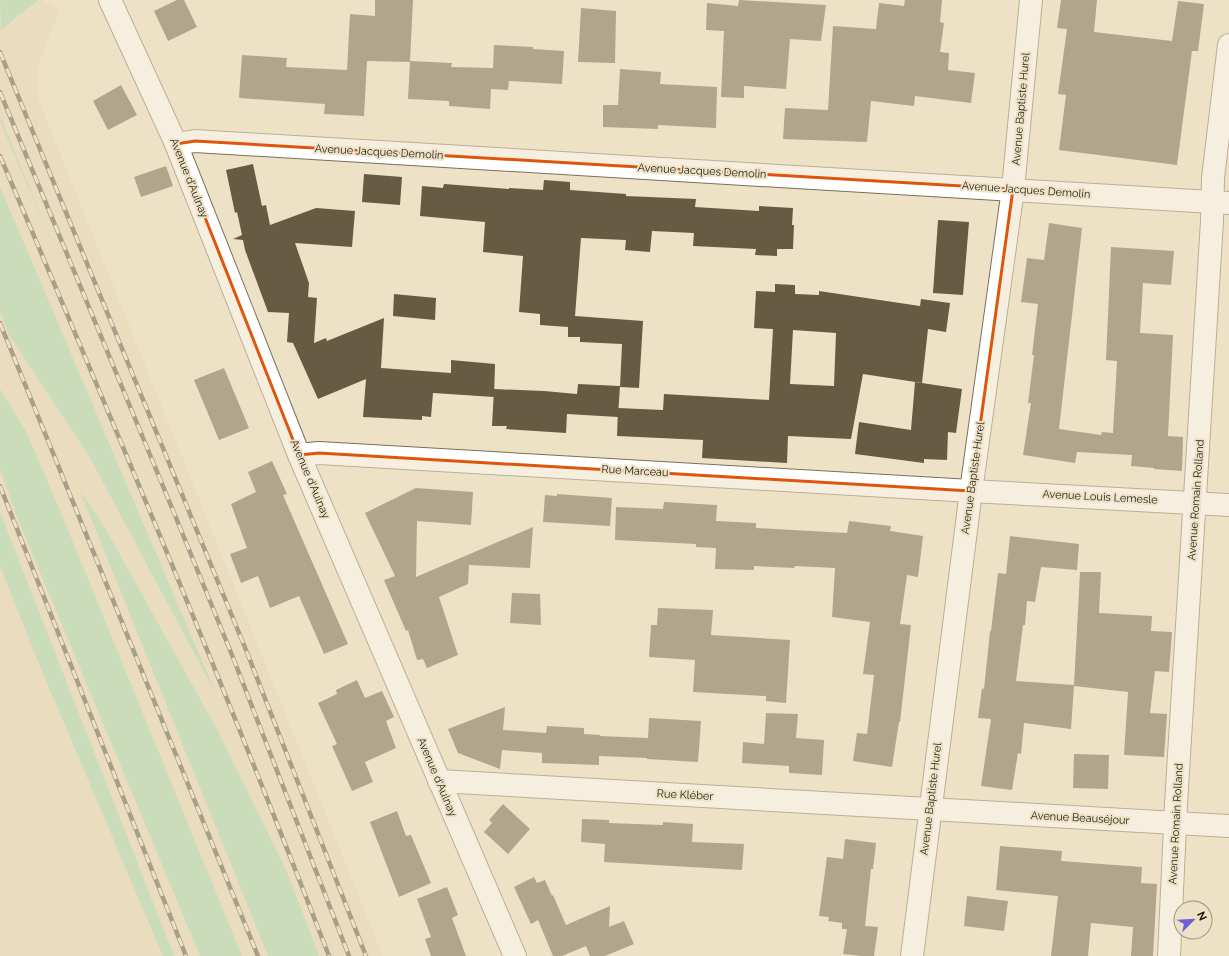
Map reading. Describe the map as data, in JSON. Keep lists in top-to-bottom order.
{
  "streets": {
    "street": [
      "Avenue Baptiste Hurel",
      "Avenue Jacques Demolin",
      "Avenue d'Aulnay",
      "Rue Marceau",
      "Avenue Louis Lemesle",
      "Avenue Romain Rolland",
      "Rue Kléber",
      "Avenue Beauséjour"
    ]
  },
  "crossings": [
    ["Avenue Baptiste Hurel", "Avenue Jacques Demolin"],
    ["Avenue Baptiste Hurel", "Rue Marceau"],
    ["Avenue Baptiste Hurel", "Avenue Louis Lemesle"],
    ["Avenue Baptiste Hurel", "Rue Kléber"],
    ["Avenue Baptiste Hurel", "Avenue Beauséjour"],
    ["Avenue Jacques Demolin", "Avenue d'Aulnay"],
    ["Avenue Jacques Demolin", "Avenue Romain Rolland"],
    ["Avenue d'Aulnay", "Rue Marceau"],
    ["Avenue d'Aulnay", "Rue Kléber"],
    ["Rue Marceau", "Avenue Louis Lemesle"],
    ["Avenue Louis Lemesle", "Avenue Romain Rolland"],
    ["Avenue Romain Rolland", "Avenue Beauséjour"],
    ["Rue Kléber", "Avenue Beauséjour"]
  ],
  "north": "top right"
}
